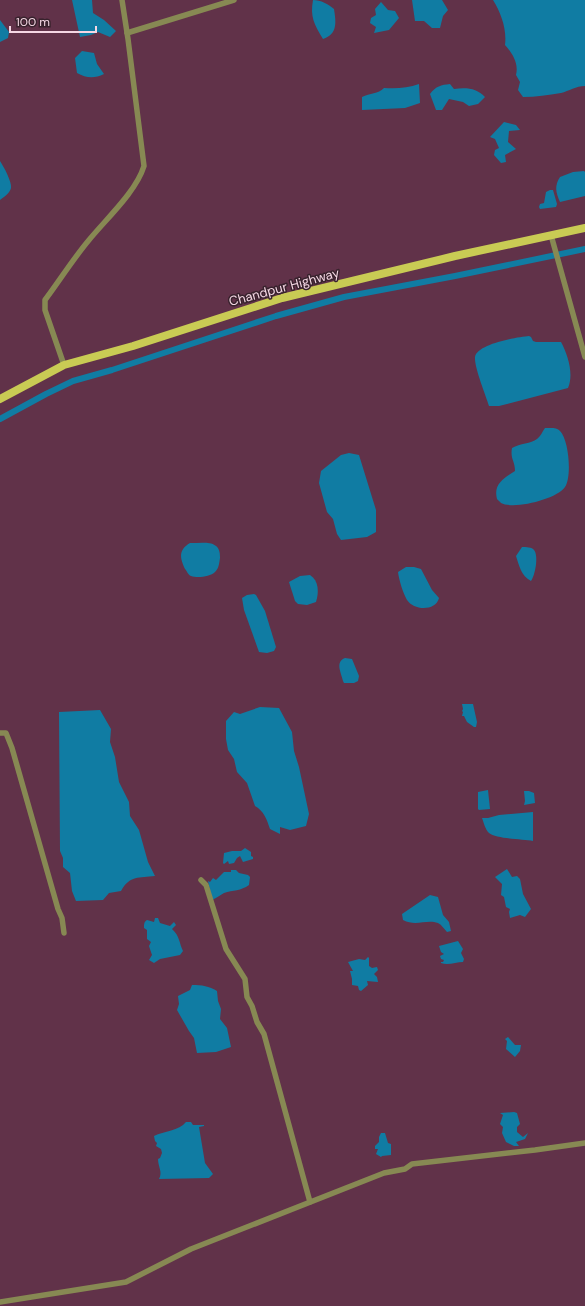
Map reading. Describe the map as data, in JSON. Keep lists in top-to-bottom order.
{
  "streets": {
    "main road": ["Chandpur Highway"]
  },
  "scale_bar": "100 m"
}
